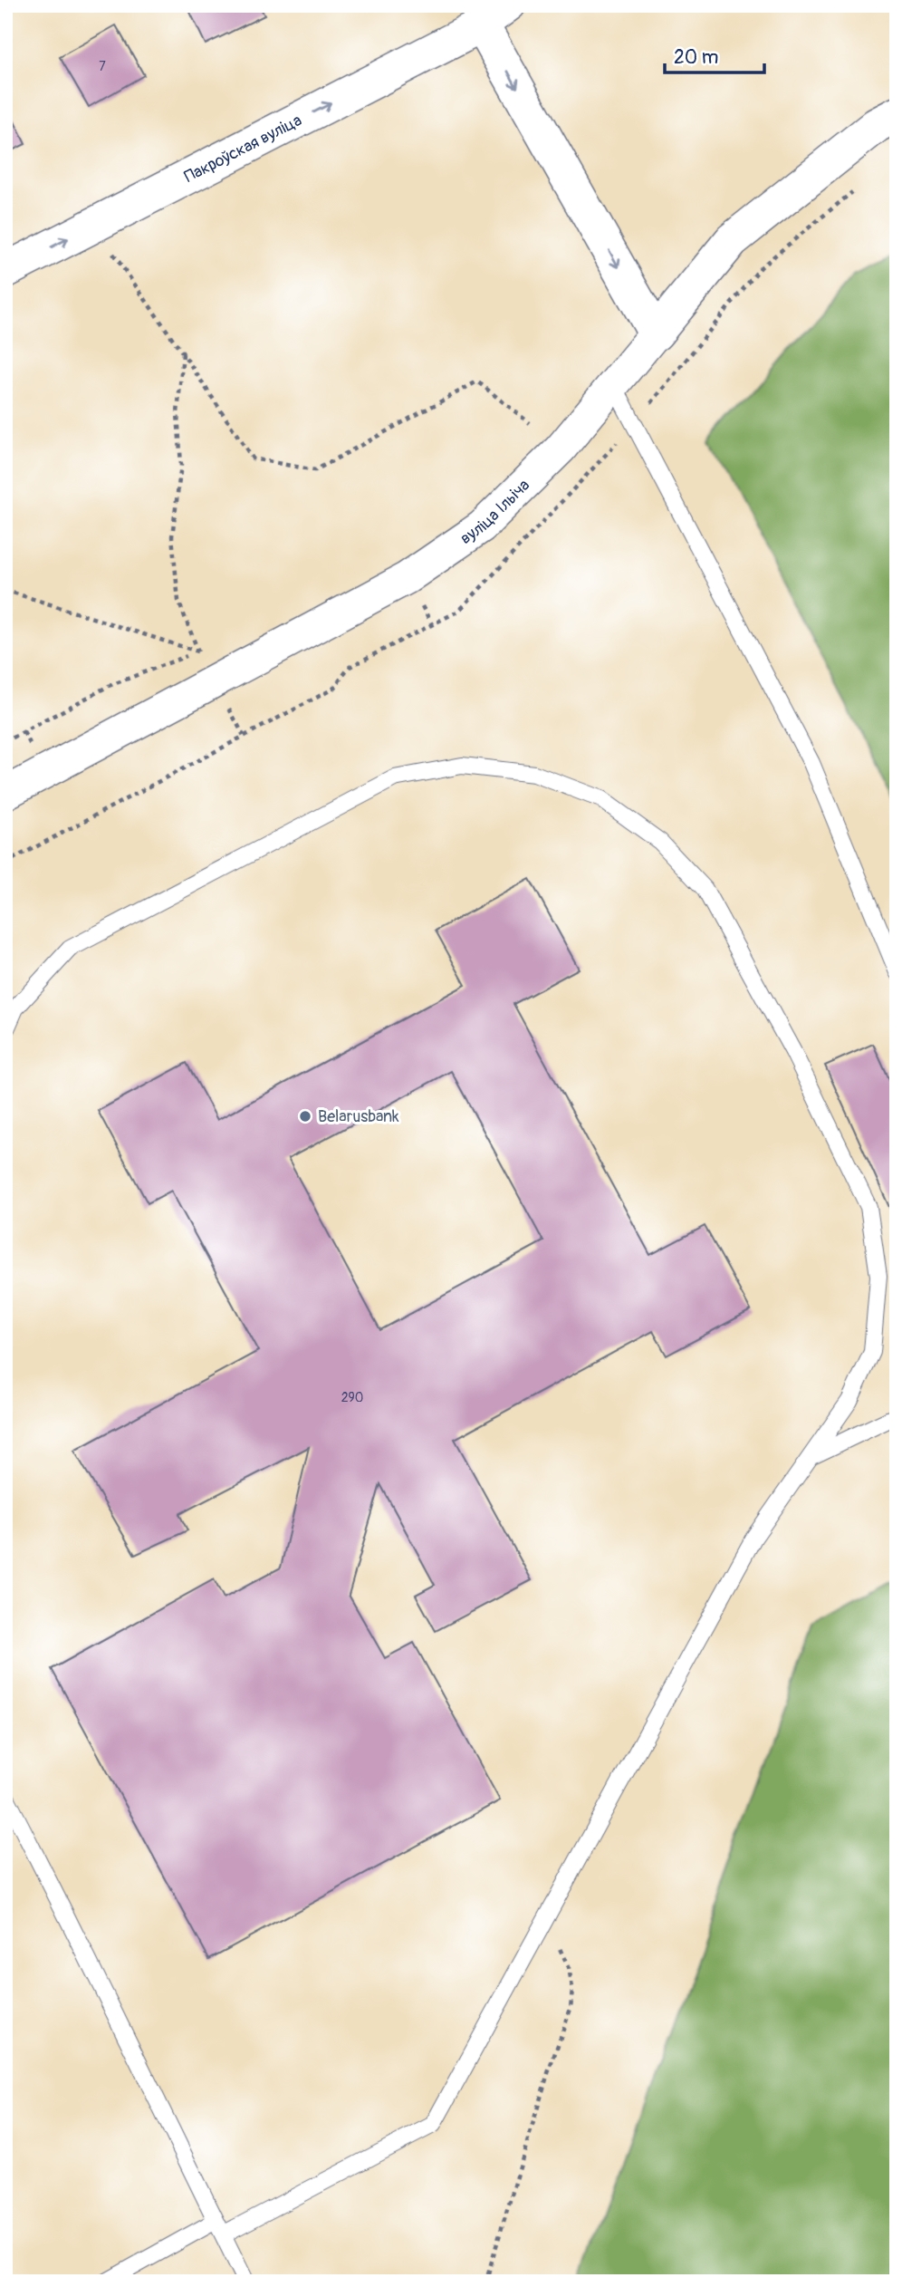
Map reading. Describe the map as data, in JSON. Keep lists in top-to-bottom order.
{
  "streets": {
    "street": ["Пакроўская вуліца", "вуліца Ільіча"]
  },
  "one_way": ["Пакроўская вуліца"],
  "places": ["Belarusbank"],
  "house_numbers": ["7", "290"],
  "scale_bar": "20 m"
}
